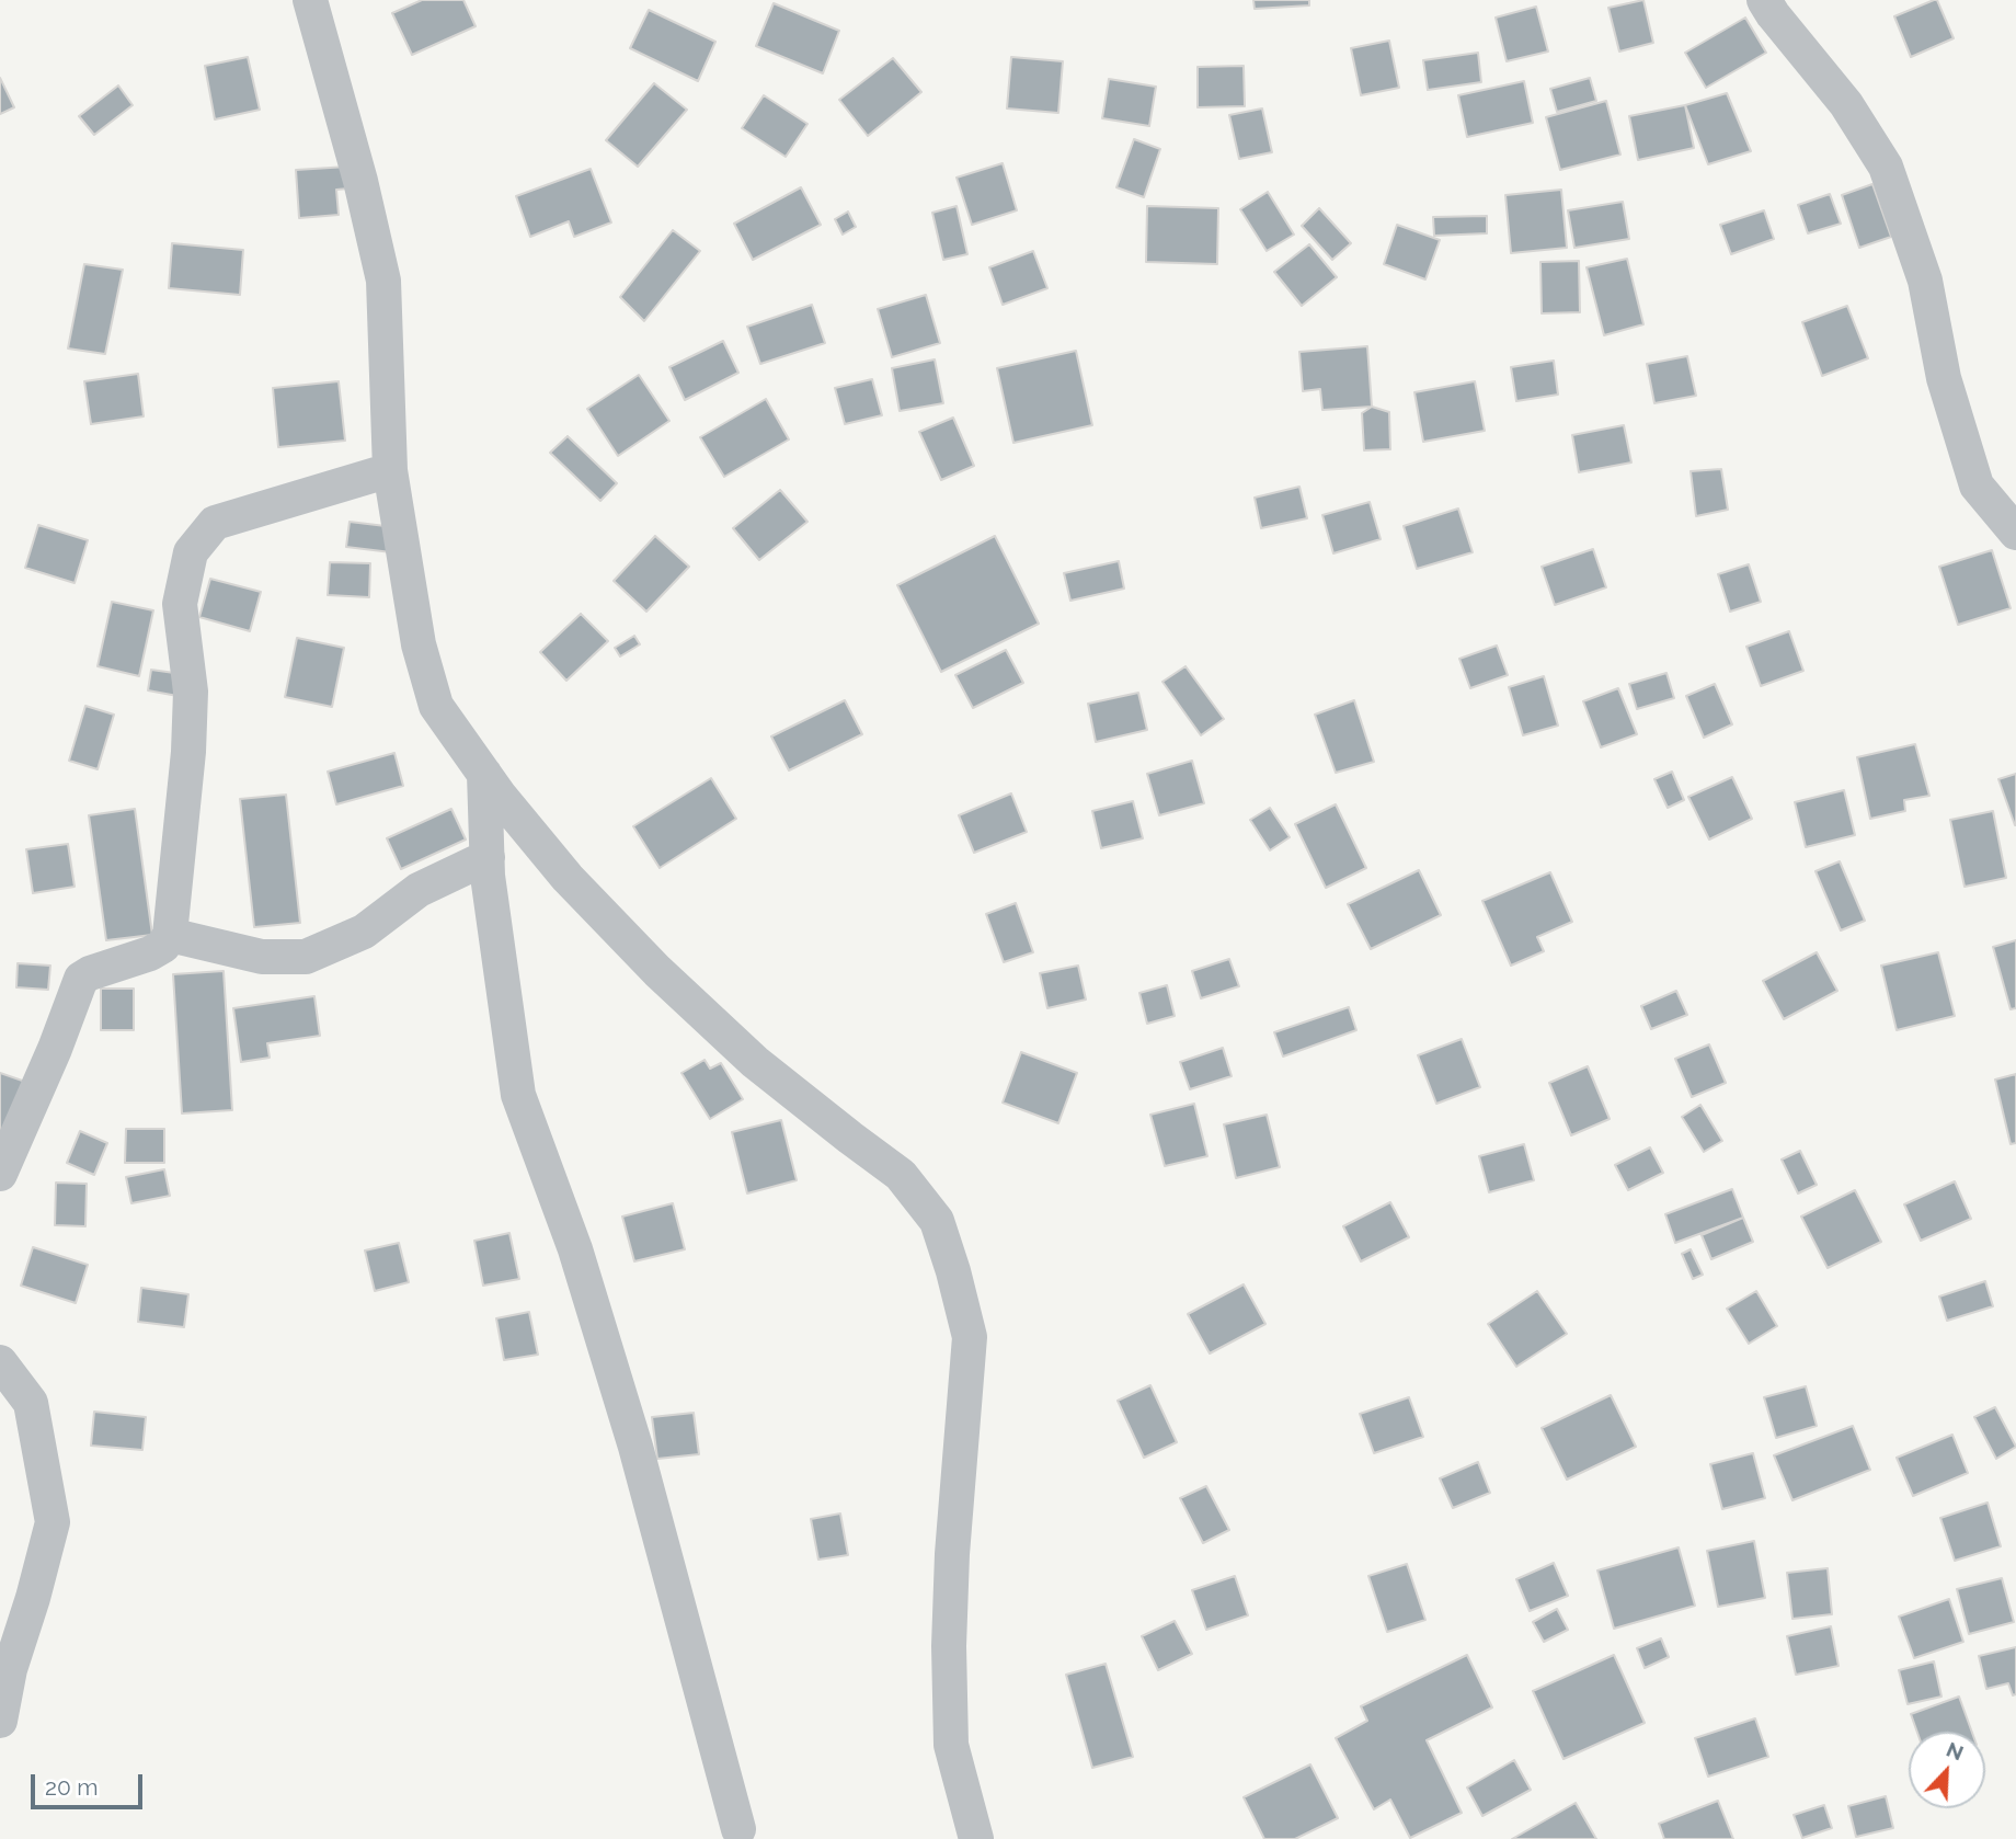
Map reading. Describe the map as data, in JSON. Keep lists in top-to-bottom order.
{
  "scale_bar": "20 m",
  "north": "top right"
}
